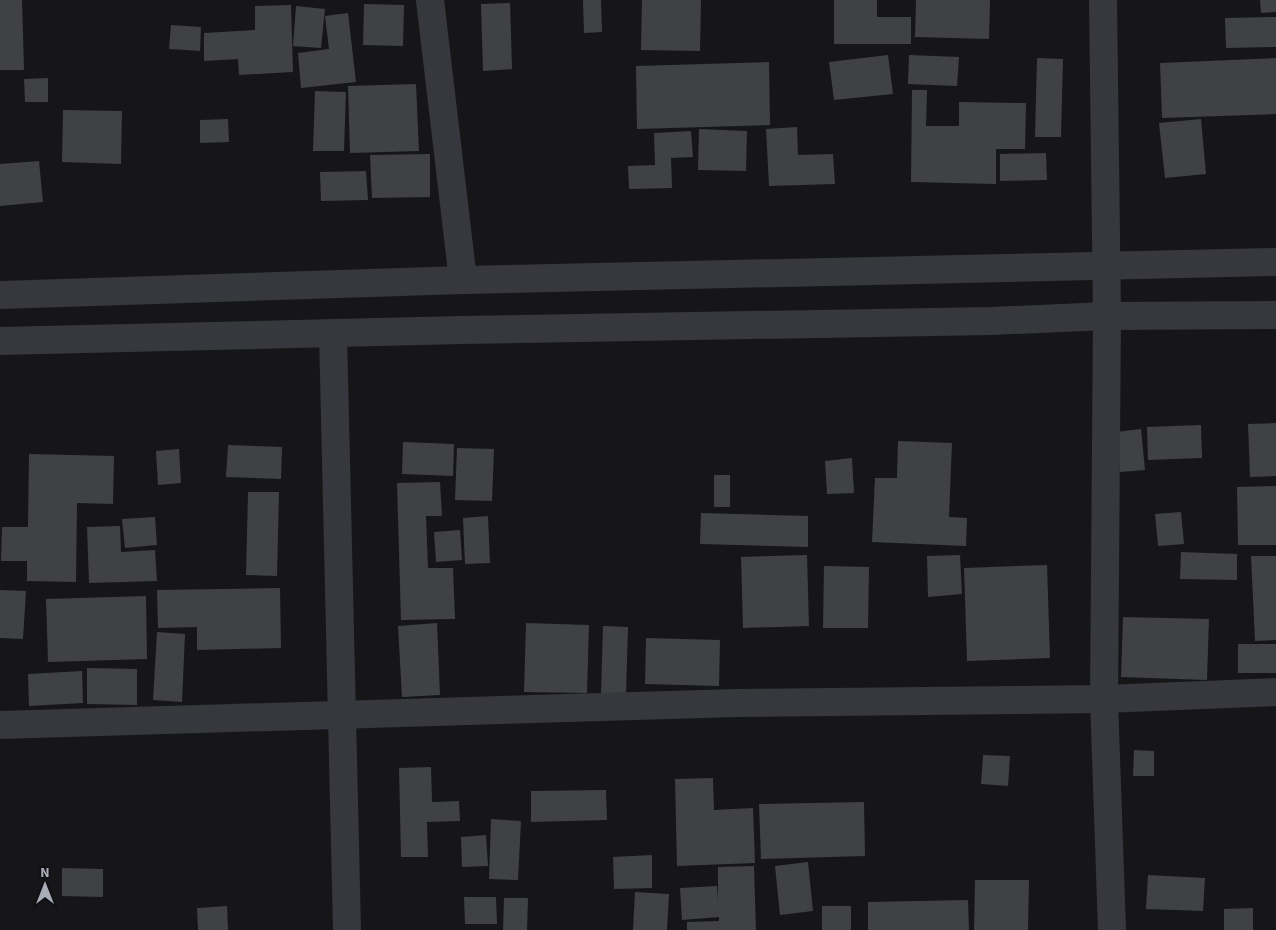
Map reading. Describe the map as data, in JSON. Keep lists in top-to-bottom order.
{
  "north": "top"
}
